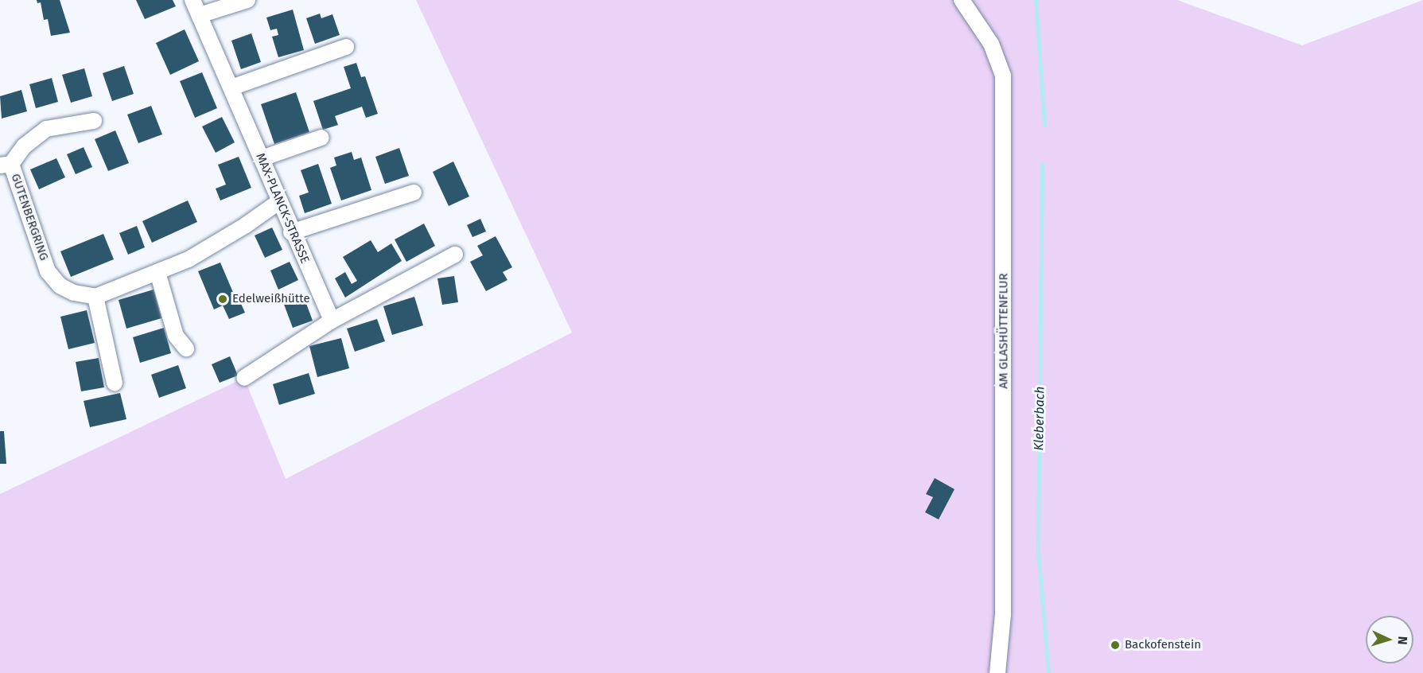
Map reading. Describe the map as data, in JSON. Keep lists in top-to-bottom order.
{
  "streets": {
    "street": ["MAX-PLANCK-STRASSE", "GUTENBERGRING", "AM GLASHÜTTENFLUR"]
  },
  "water": ["Kleberbach"],
  "places": ["Edelweißhütte", "Backofenstein"],
  "north": "right"
}
